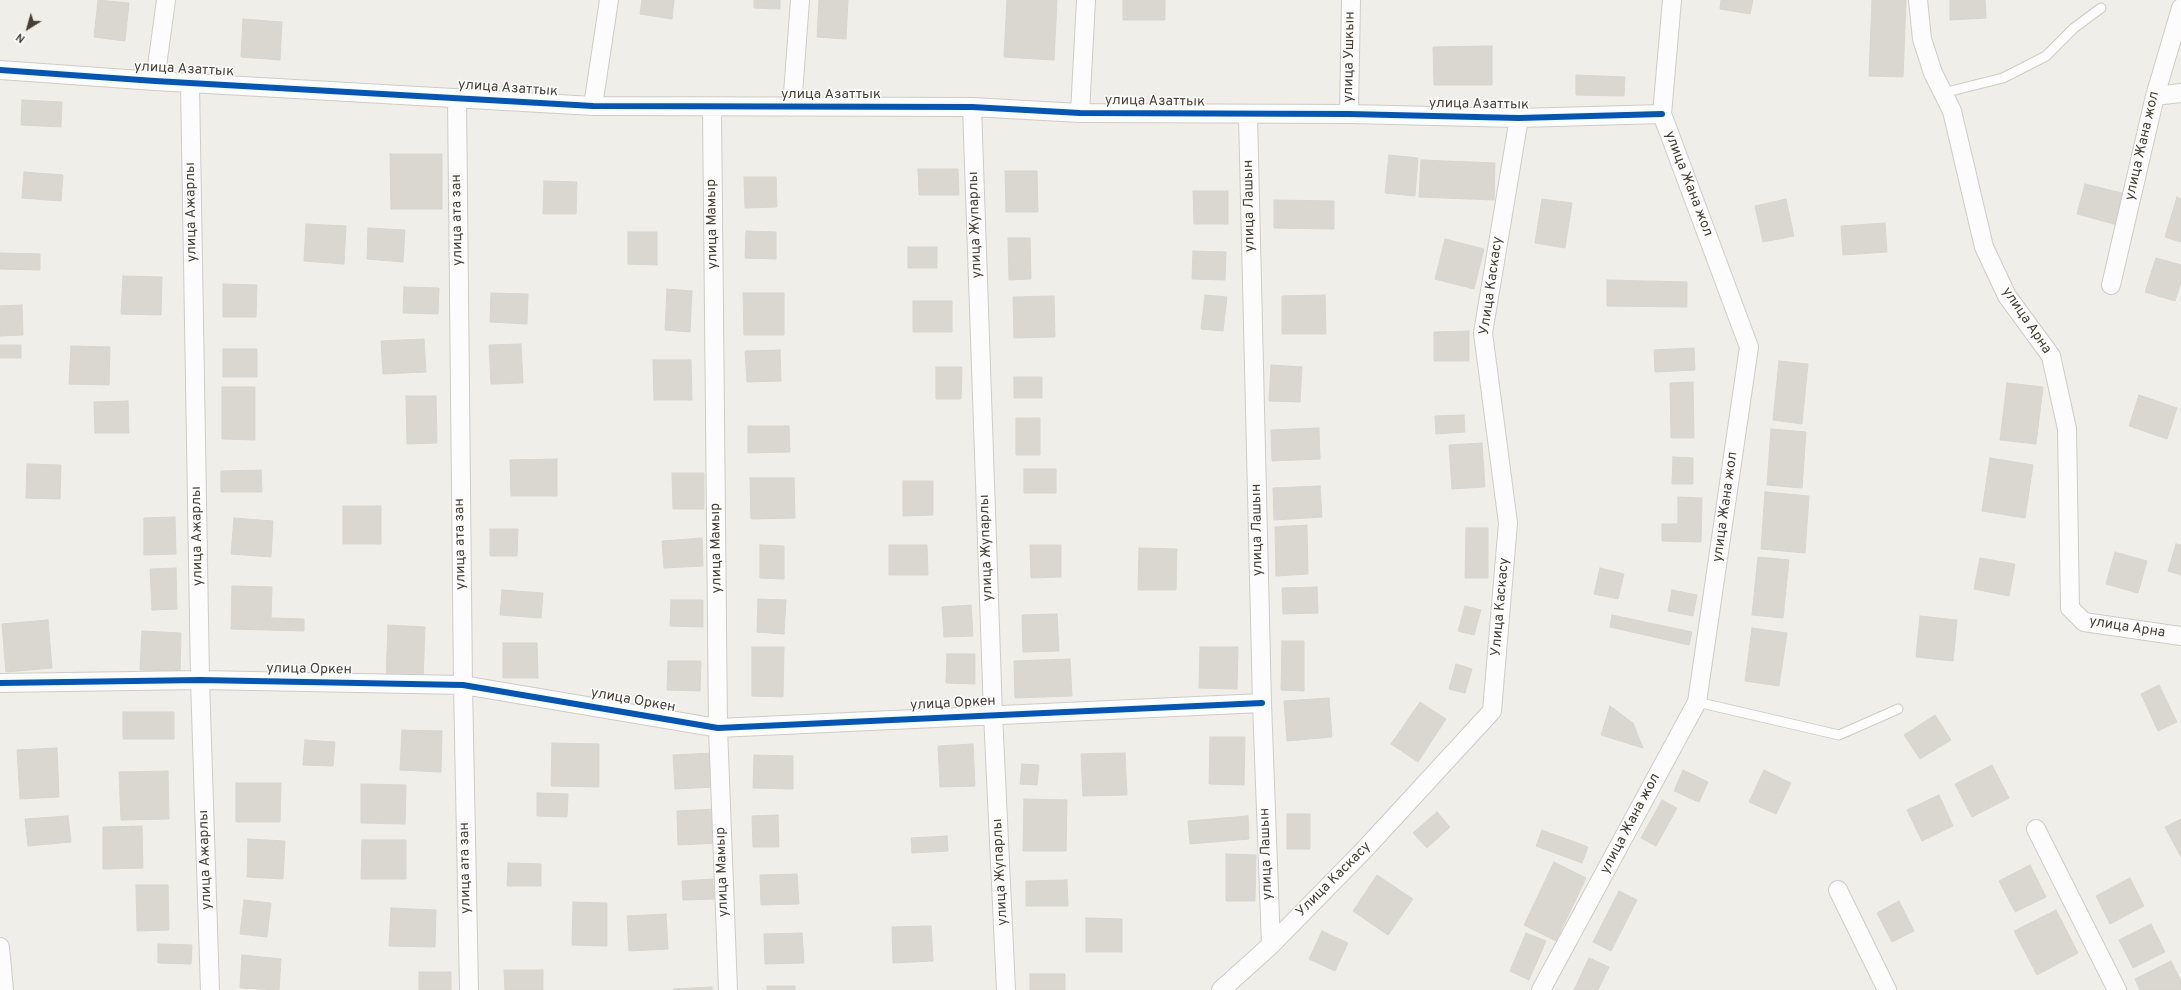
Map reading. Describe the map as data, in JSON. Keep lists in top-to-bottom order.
{
  "streets": {
    "street": [
      "улица Ушкын",
      "улица Азаттык",
      "улица Жана жол",
      "улица Лашын",
      "улица Ажарлы",
      "улица ата зан",
      "улица Мамыр",
      "улица Жупарлы",
      "Улица Каскасу",
      "улица Арна",
      "улица Оркен"
    ]
  },
  "crossings": [
    ["улица Ушкын", "улица Азаттык"],
    ["улица Азаттык", "улица Жана жол"],
    ["улица Азаттык", "улица Лашын"],
    ["улица Азаттык", "улица Ажарлы"],
    ["улица Азаттык", "улица ата зан"],
    ["улица Азаттык", "улица Мамыр"],
    ["улица Азаттык", "улица Жупарлы"],
    ["улица Азаттык", "Улица Каскасу"],
    ["улица Лашын", "Улица Каскасу"],
    ["улица Лашын", "улица Оркен"],
    ["улица Ажарлы", "улица Оркен"],
    ["улица ата зан", "улица Оркен"],
    ["улица Мамыр", "улица Оркен"],
    ["улица Жупарлы", "улица Оркен"]
  ],
  "north": "bottom left"
}
